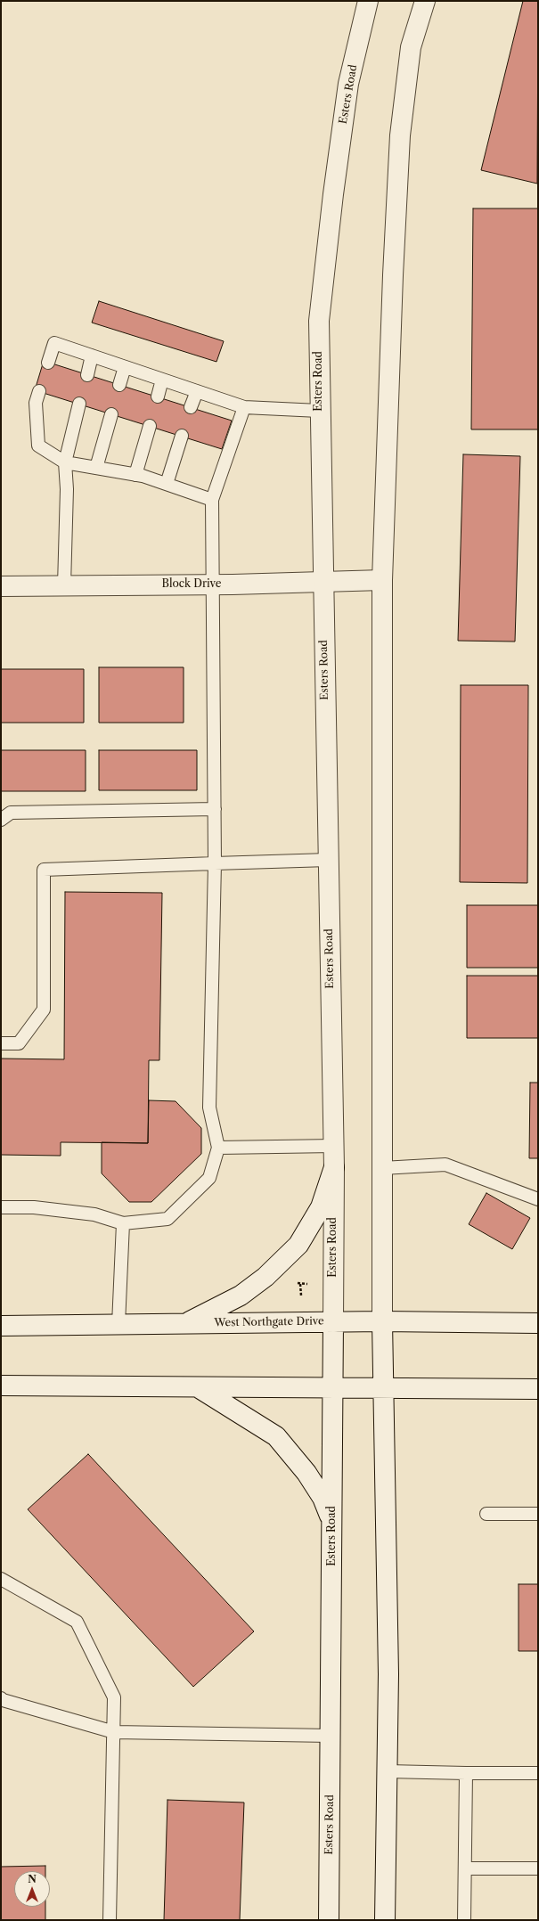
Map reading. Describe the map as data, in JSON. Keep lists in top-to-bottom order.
{
  "streets": {
    "street": ["Esters Road", "Block Drive", "West Northgate Drive"]
  },
  "crossings": [
    ["Esters Road", "Block Drive"],
    ["Esters Road", "West Northgate Drive"]
  ],
  "north": "top"
}
